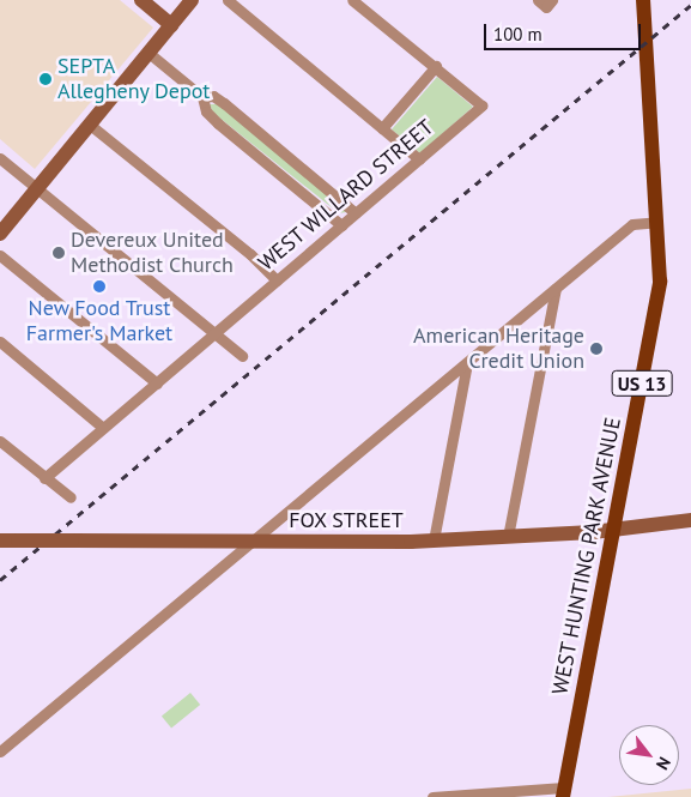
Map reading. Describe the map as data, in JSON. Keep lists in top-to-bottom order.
{
  "streets": {
    "main road": ["US 13", "WEST HUNTING PARK AVENUE"],
    "street": ["WEST WILLARD STREET", "FOX STREET"]
  },
  "crossings": [
    ["FOX STREET", "WEST HUNTING PARK AVENUE"]
  ],
  "places": [
    "SEPTA Allegheny Depot",
    "Devereux United Methodist Church",
    "New Food Trust Farmer's Market",
    "American Heritage Credit Union"
  ],
  "scale_bar": "100 m",
  "north": "bottom right"
}
